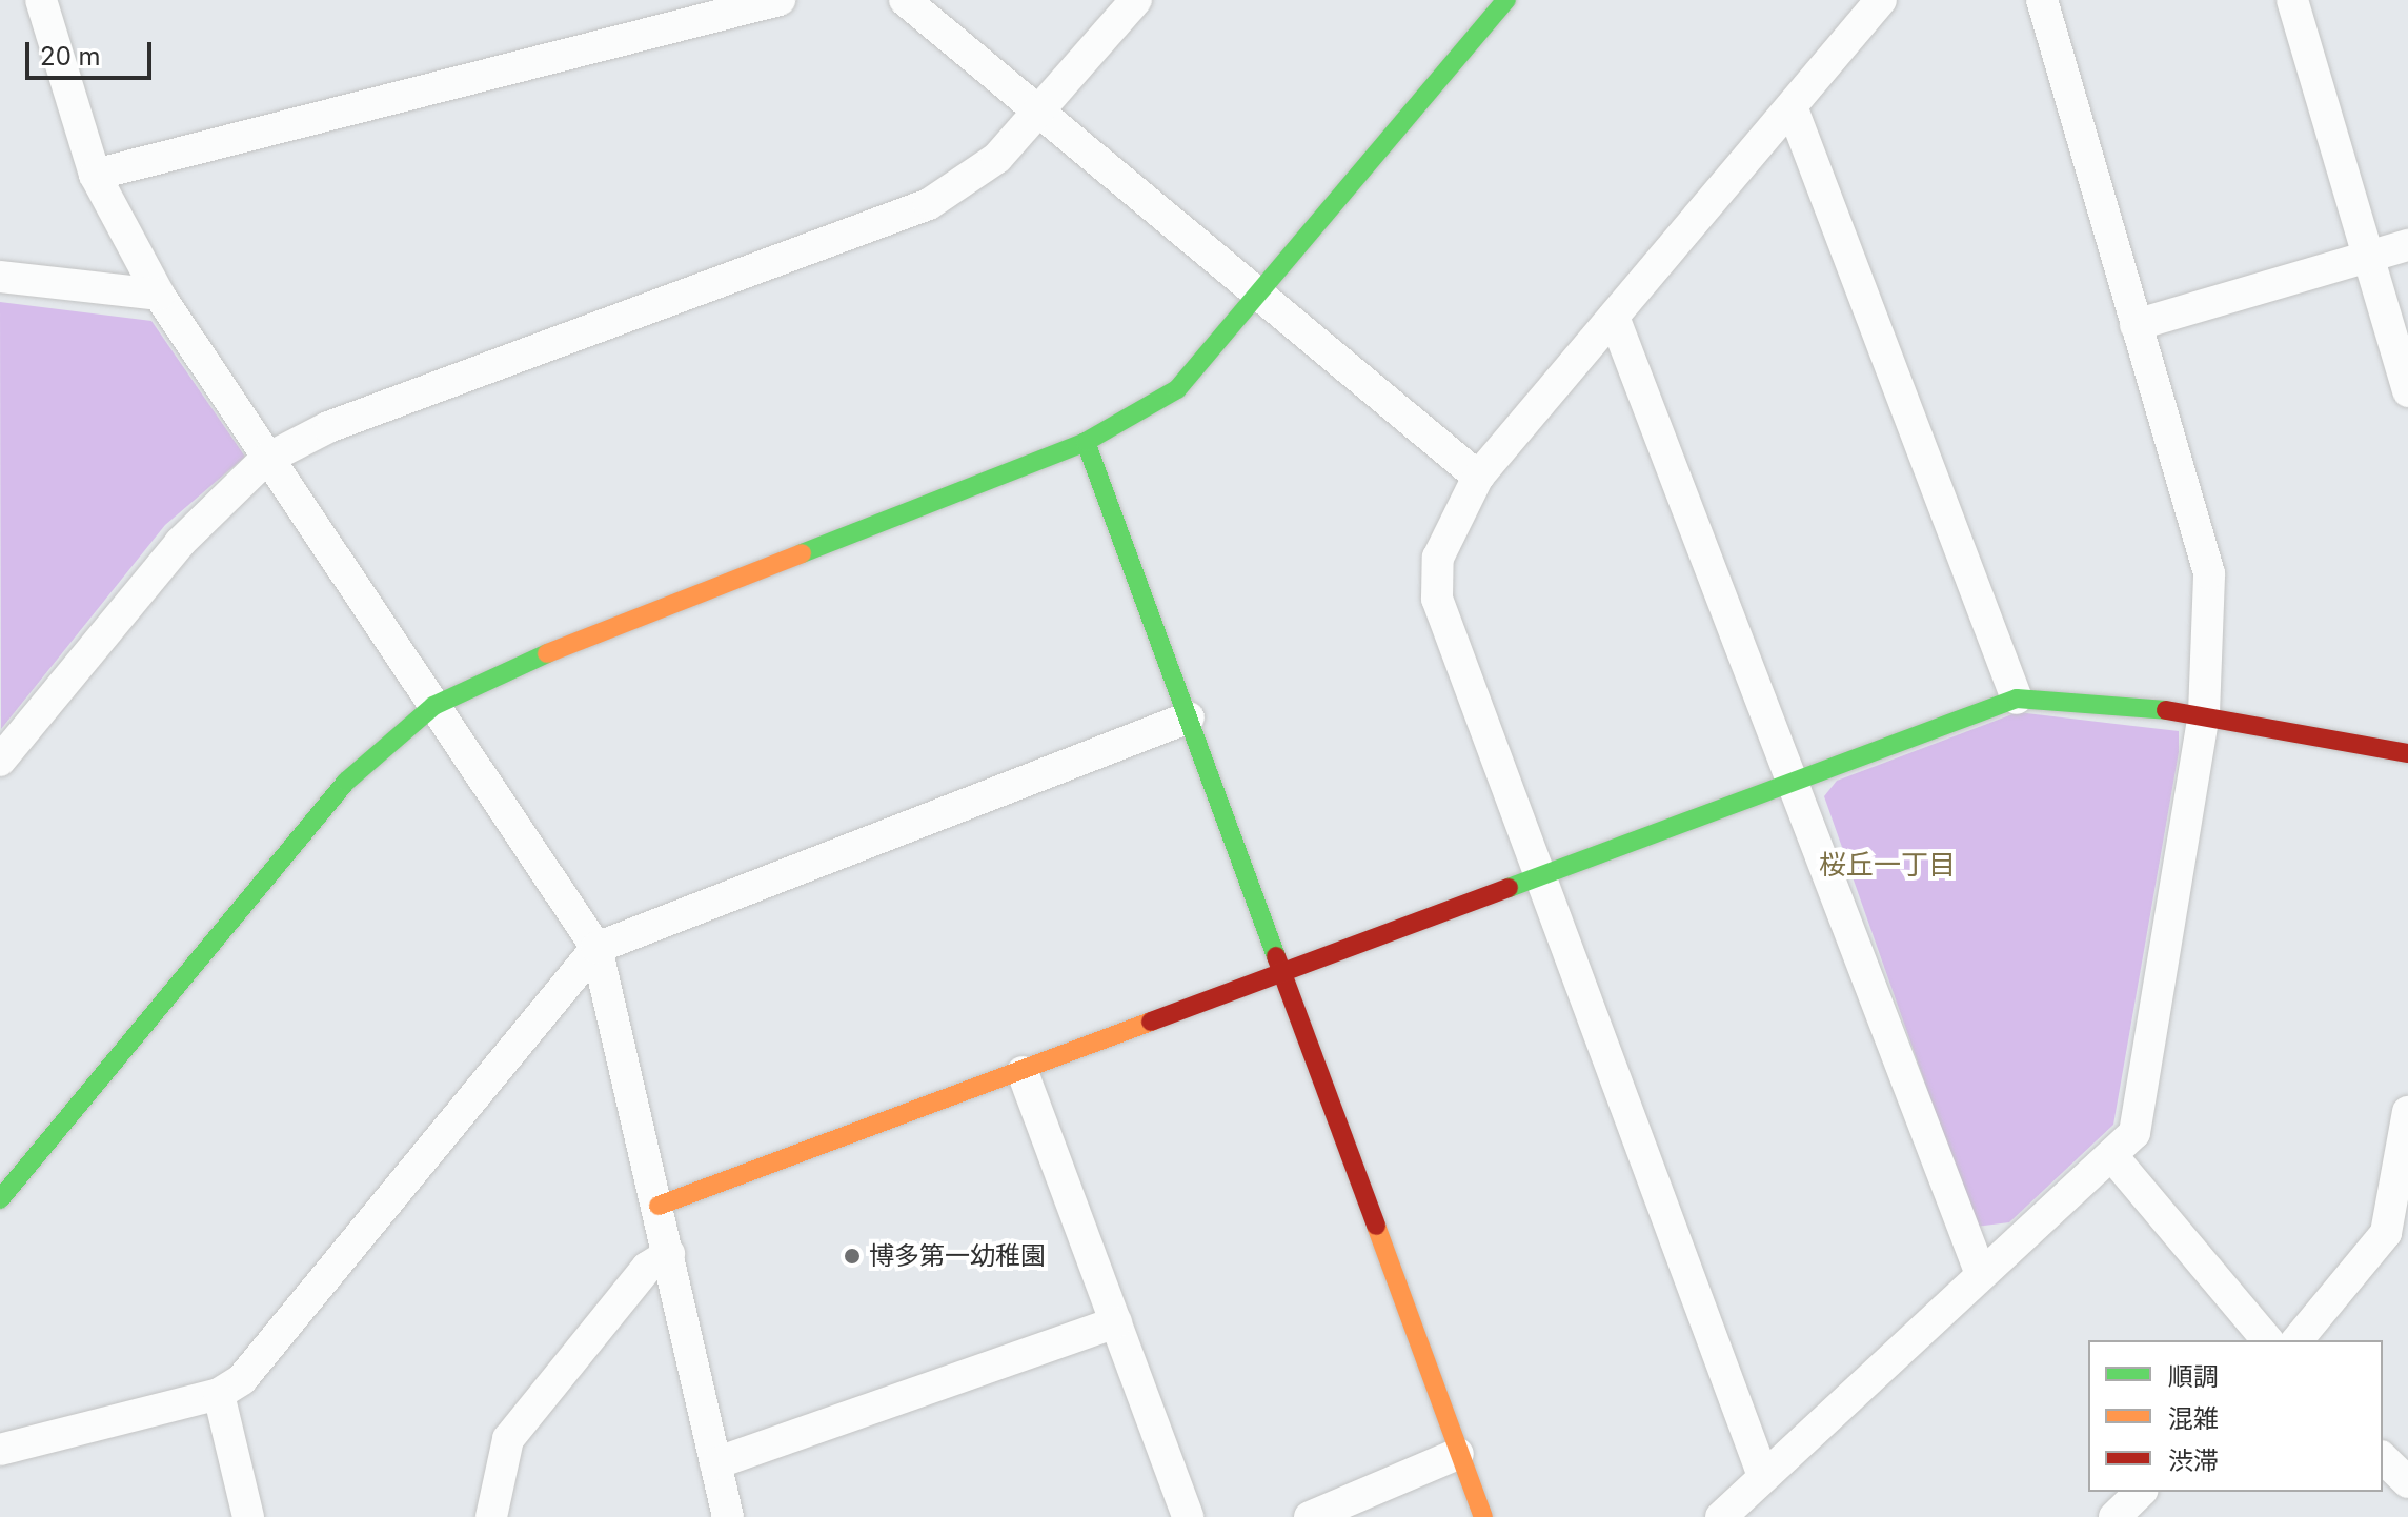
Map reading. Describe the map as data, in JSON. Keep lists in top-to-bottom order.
{
  "districts": ["桜丘一丁目"],
  "places": ["博多第一幼稚園"],
  "legend": ["順調", "混雑", "渋滞"],
  "scale_bar": "20 m"
}
